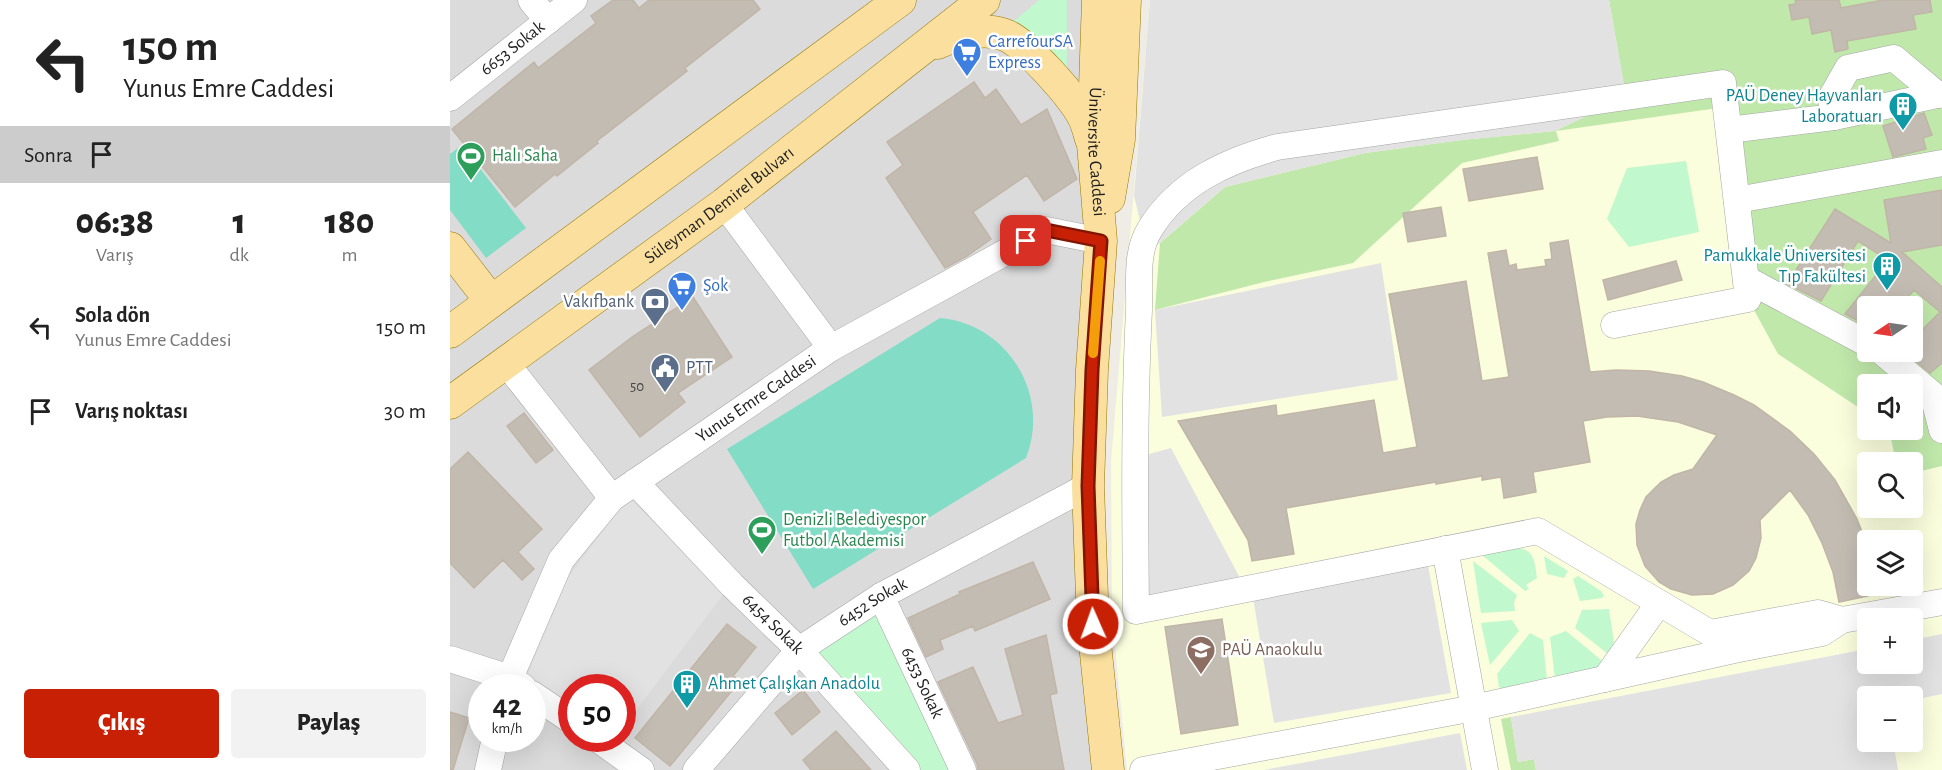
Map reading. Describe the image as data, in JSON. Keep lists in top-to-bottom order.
{
  "streets": {
    "main road": ["Üniversite Caddesi", "Süleyman Demirel Bulvarı"],
    "street": [
      "6653 Sokak",
      "Yunus Emre Caddesi",
      "6452 Sokak",
      "6454 Sokak",
      "6453 Sokak"
    ]
  },
  "crossings": [
    ["Üniversite Caddesi", "Yunus Emre Caddesi"],
    ["Üniversite Caddesi", "6452 Sokak"],
    ["Yunus Emre Caddesi", "6454 Sokak"],
    ["6452 Sokak", "6454 Sokak"],
    ["6452 Sokak", "6453 Sokak"]
  ],
  "places": {
    "supermarket": ["CarrefourSA Express", "Şok"],
    "building": ["PAÜ Deney Hayvanları Laboratuarı", "Pamukkale Üniversitesi Tıp Fakültesi", "Ahmet Çalışkan Anadolu"],
    "sports": ["Halı Saha", "Denizli Belediyespor Futbol Akademisi"],
    "bank": ["Vakıfbank"],
    "public building": ["PTT"],
    "school or university": ["PAÜ Anaokulu"]
  },
  "house_numbers": ["50"],
  "north": "left",
  "page": {
    "turn": ["150 m", "Yunus Emre Caddesi"],
    "then": "Sonra",
    "eta": [
      "06:38",
      "Varış",
      "1",
      "dk",
      "180",
      "m"
    ],
    "list": [
      {
        "name": "Sola dön",
        "note": "Yunus Emre Caddesi",
        "value": "150 m"
      },
      {
        "name": "Varış noktası",
        "value": "30 m"
      }
    ],
    "map_buttons": ["+", "−"],
    "speed": "42 km/h",
    "limit": "50",
    "buttons": ["Çıkış", "Paylaş"]
  }
}
